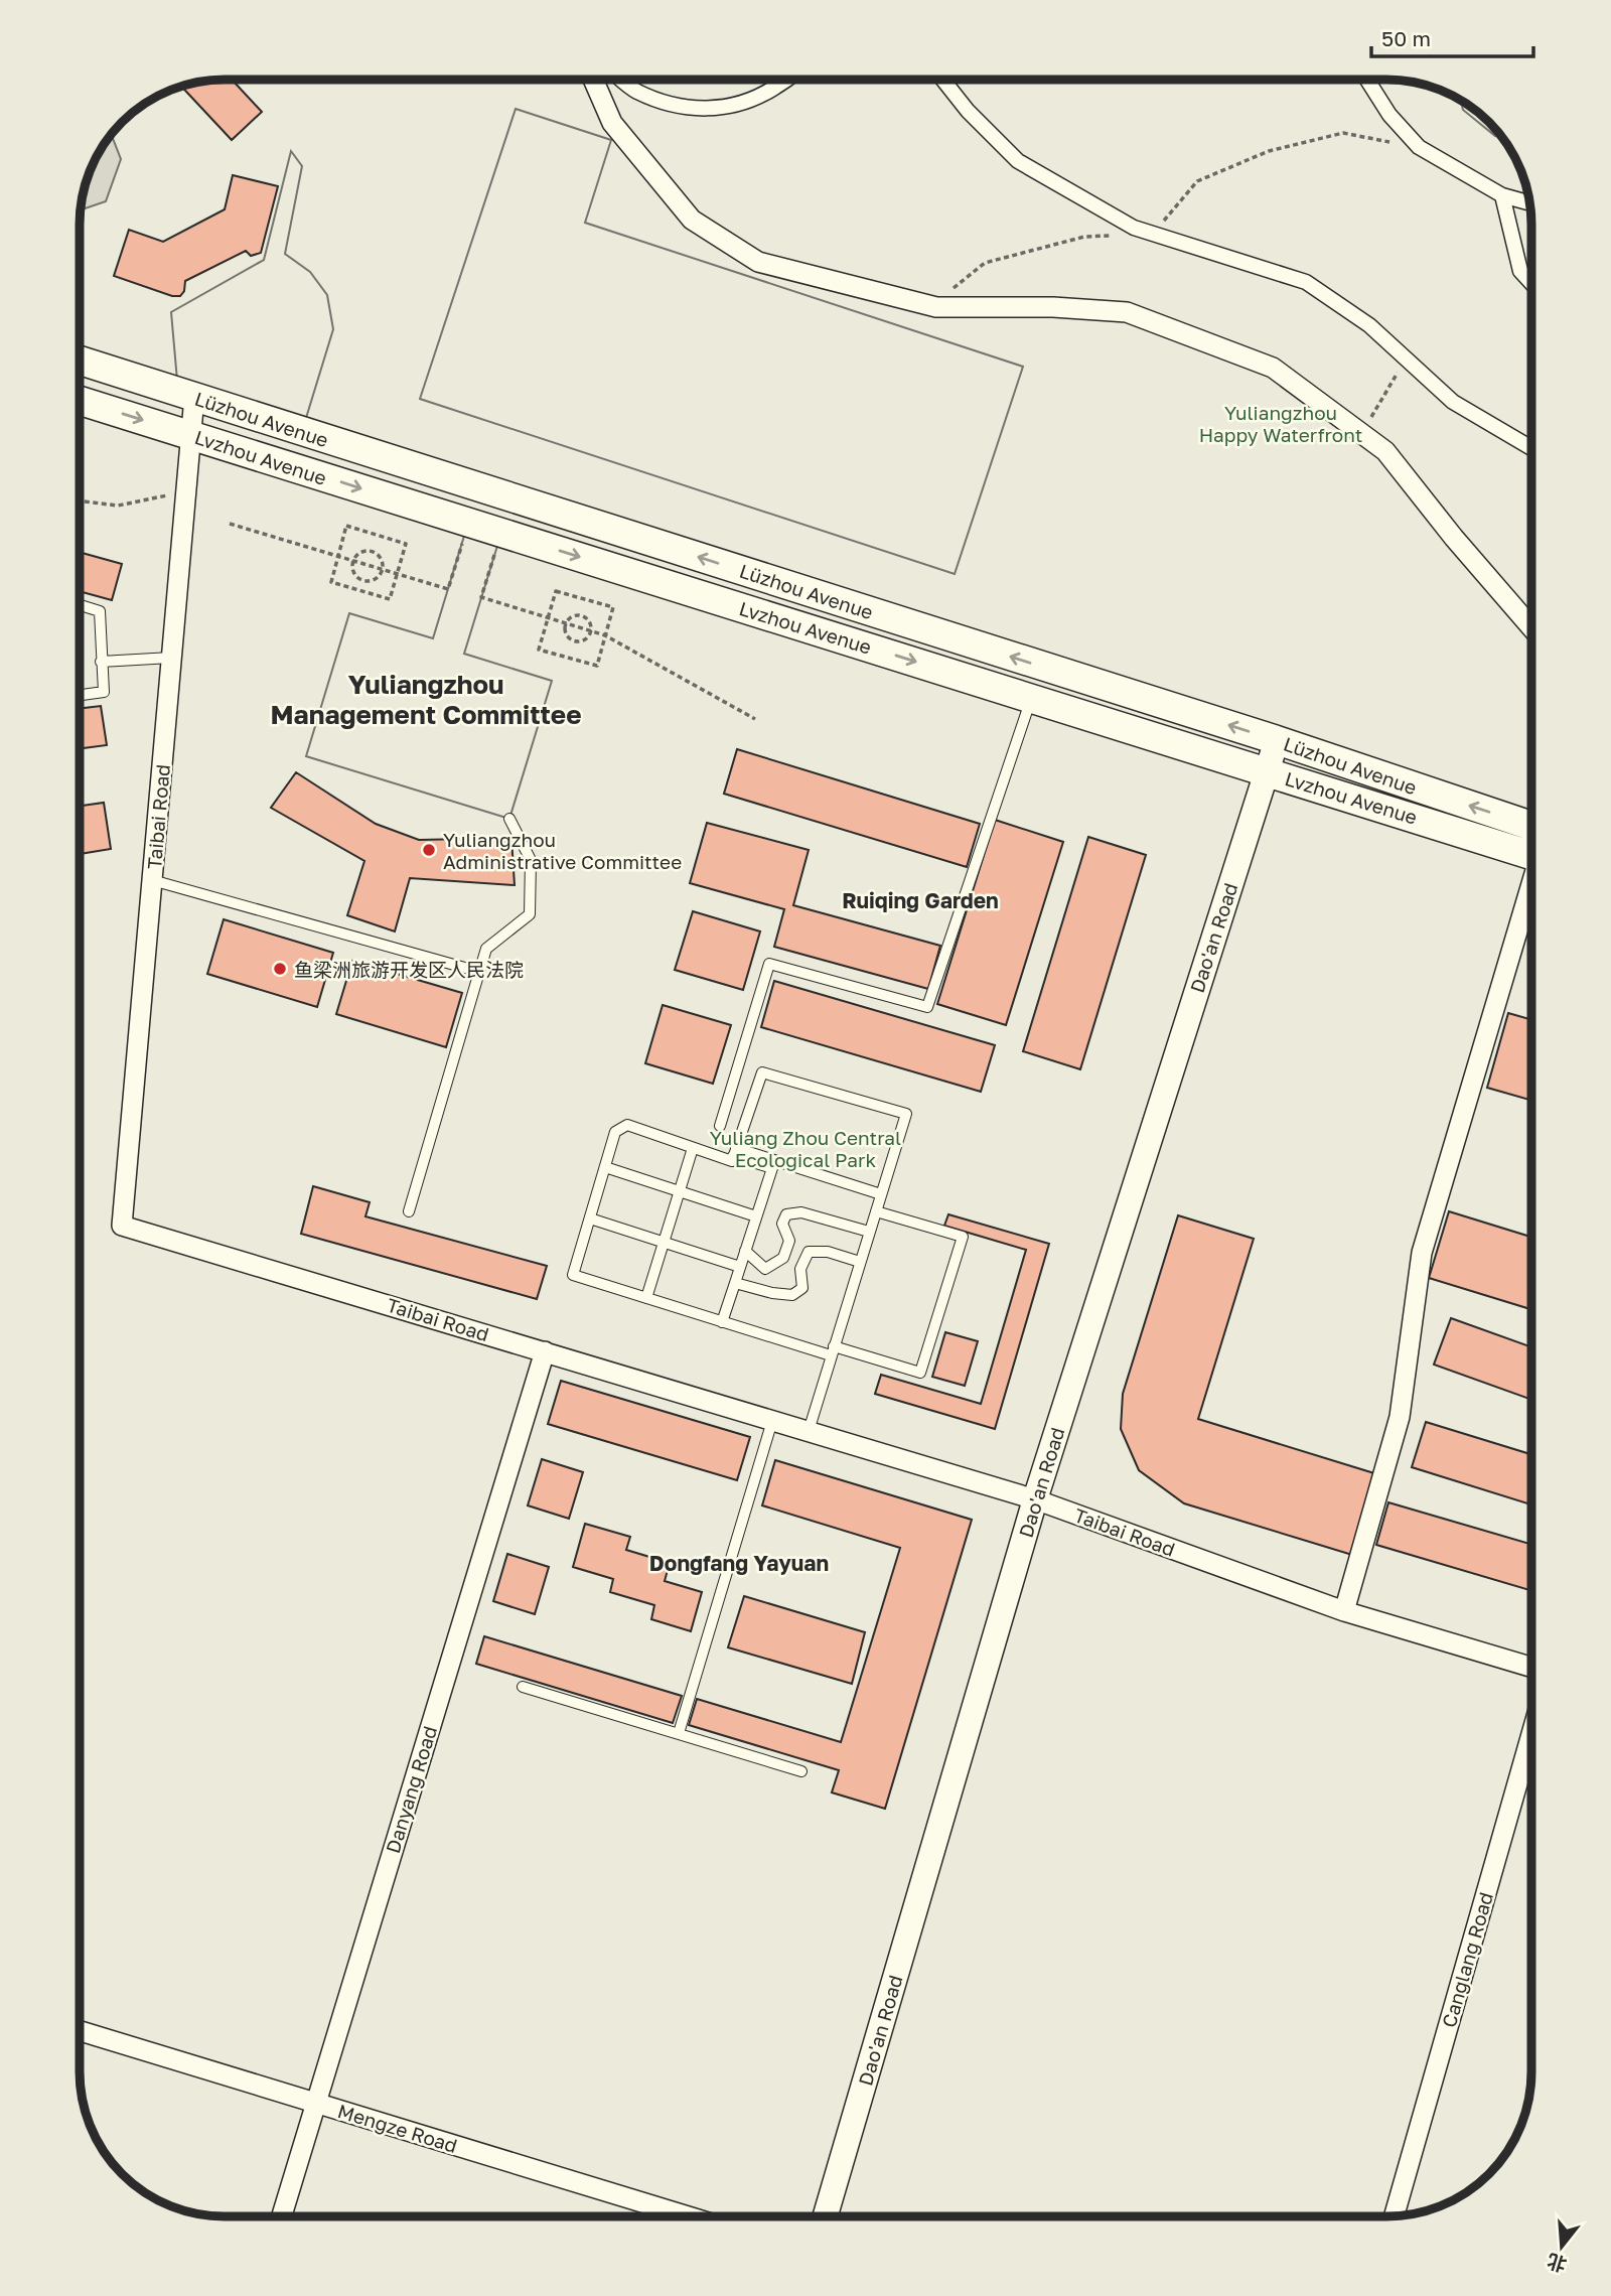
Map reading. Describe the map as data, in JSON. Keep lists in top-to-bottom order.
{
  "streets": {
    "main road": ["Lüzhou Avenue", "Lvzhou Avenue"],
    "street": [
      "Taibai Road",
      "Dao'an Road",
      "Danyang Road",
      "Canglang Road",
      "Mengze Road"
    ]
  },
  "crossings": [
    ["Lüzhou Avenue", "Taibai Road"],
    ["Lüzhou Avenue", "Dao'an Road"],
    ["Lvzhou Avenue", "Taibai Road"],
    ["Lvzhou Avenue", "Dao'an Road"],
    ["Taibai Road", "Dao'an Road"],
    ["Taibai Road", "Danyang Road"],
    ["Danyang Road", "Mengze Road"]
  ],
  "one_way": ["Lüzhou Avenue", "Lvzhou Avenue"],
  "districts": ["Yuliangzhou Management Committee", "Ruiqing Garden", "Dongfang Yayuan"],
  "parks": ["Yuliangzhou Happy Waterfront", "Yuliang Zhou Central Ecological Park"],
  "places": ["Yuliangzhou Administrative Committee", "鱼梁洲旅游开发区人民法院"],
  "scale_bar": "50 m",
  "north": "bottom"
}
